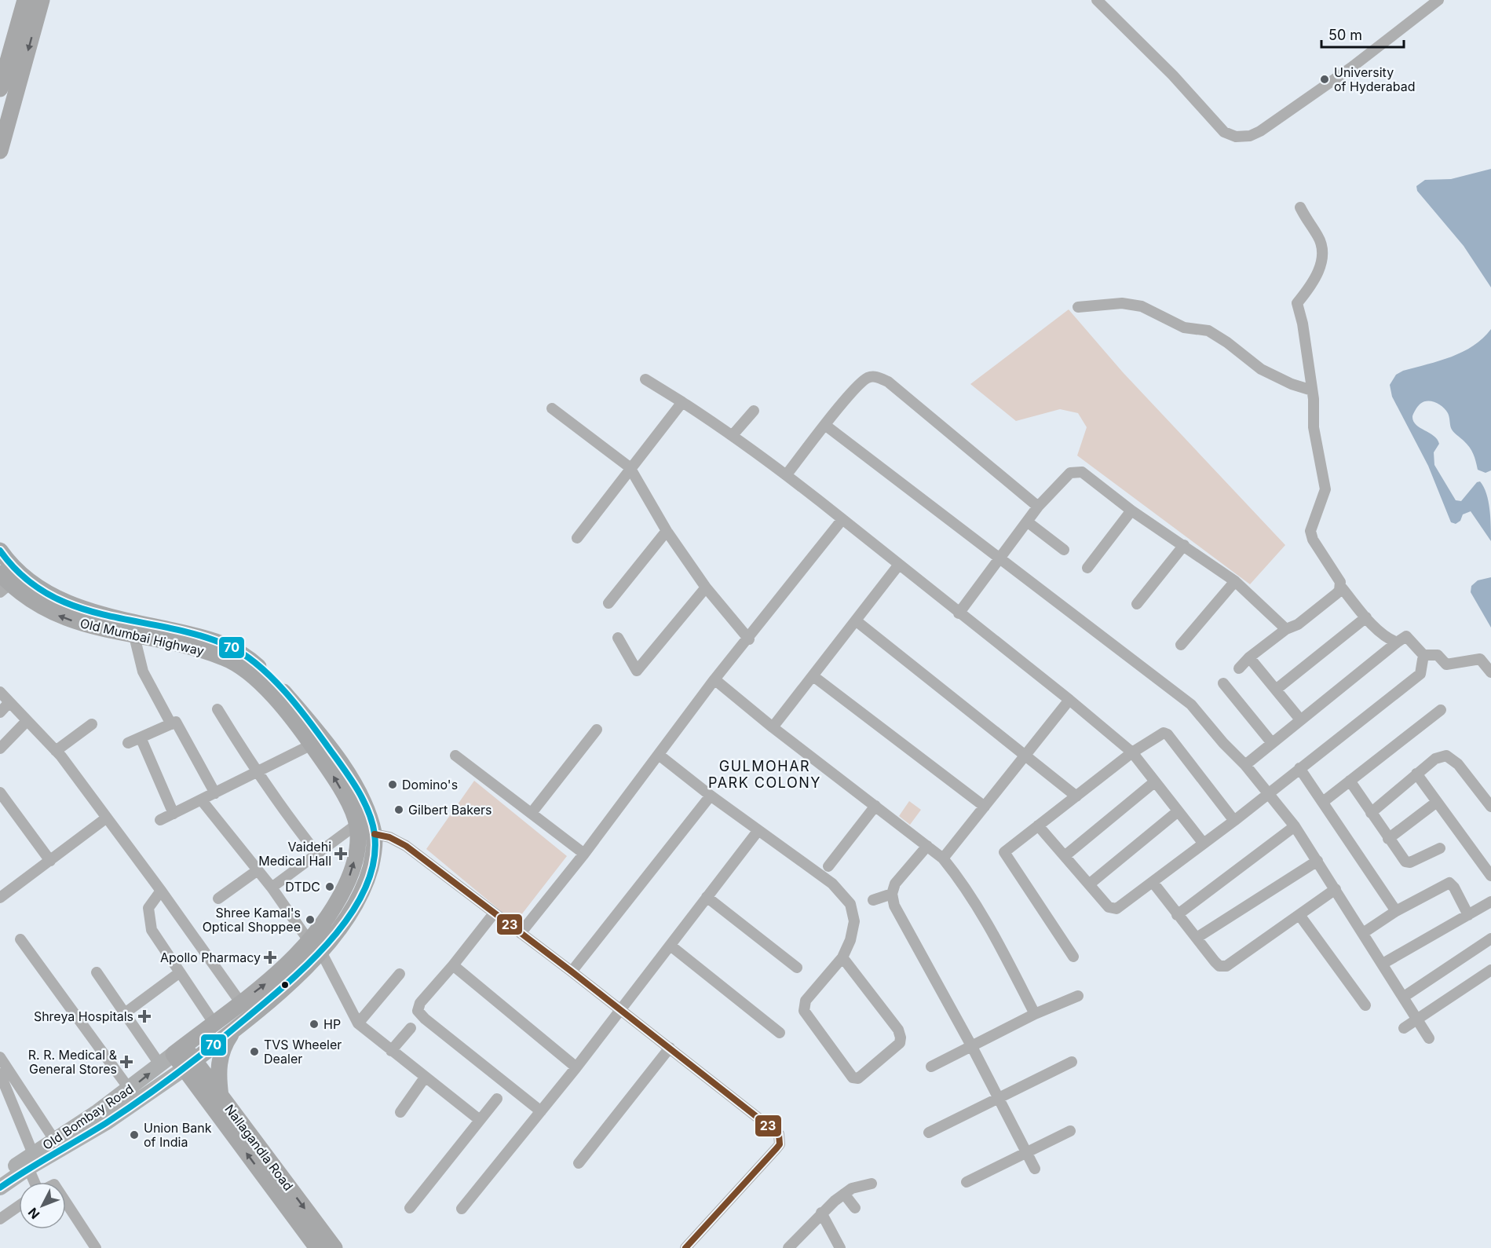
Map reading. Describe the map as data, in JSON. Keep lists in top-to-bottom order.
{
  "streets": {
    "main road": ["Old Mumbai Highway", "Old Bombay Road", "Nallagandla Road"]
  },
  "crossings": [
    ["Old Mumbai Highway", "Old Bombay Road"],
    ["Old Bombay Road", "Nallagandla Road"]
  ],
  "districts": ["GULMOHAR PARK COLONY"],
  "places": {
    "other": [
      "University of Hyderabad",
      "Domino's",
      "Gilbert Bakers",
      "DTDC",
      "Shree Kamal's Optical Shoppee",
      "HP",
      "TVS Wheeler Dealer",
      "Union Bank of India"
    ],
    "health": [
      "Vaidehi Medical Hall",
      "Apollo Pharmacy",
      "Shreya Hospitals",
      "R. R. Medical & General Stores"
    ]
  },
  "lines": ["transit line 70", "transit line 23"],
  "scale_bar": "50 m",
  "north": "bottom left"
}
